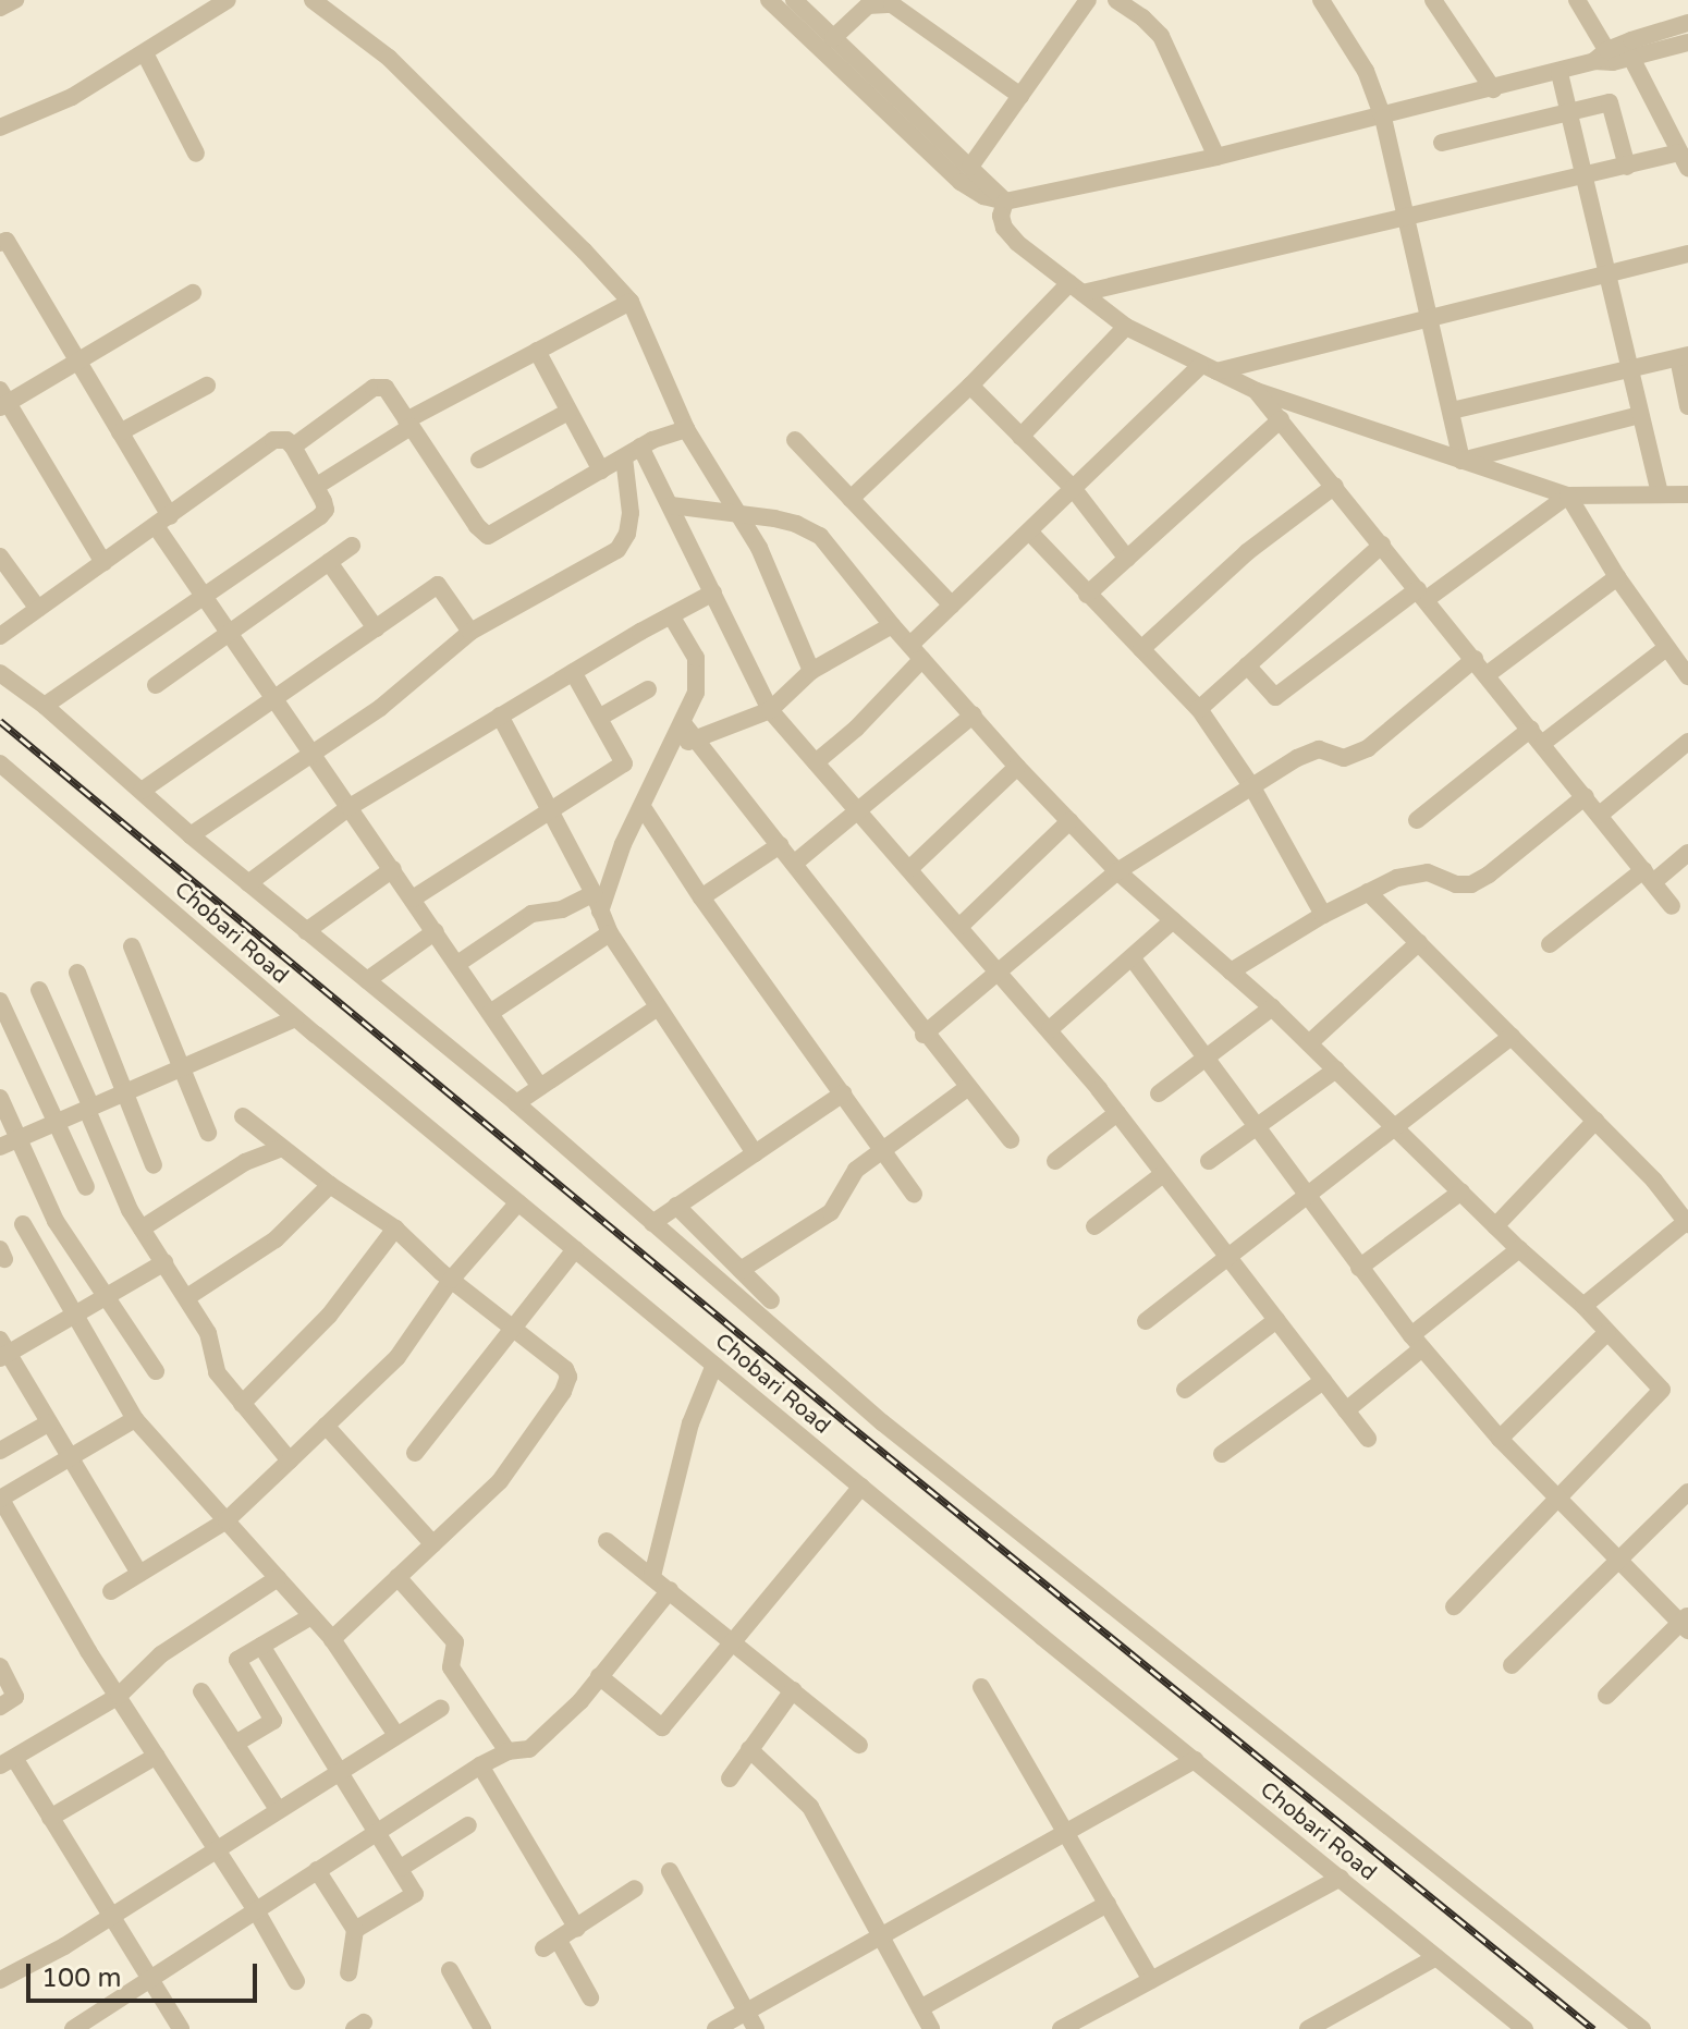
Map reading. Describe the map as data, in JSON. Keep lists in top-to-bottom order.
{
  "streets": {
    "street": ["Chobari Road"]
  },
  "scale_bar": "100 m"
}
